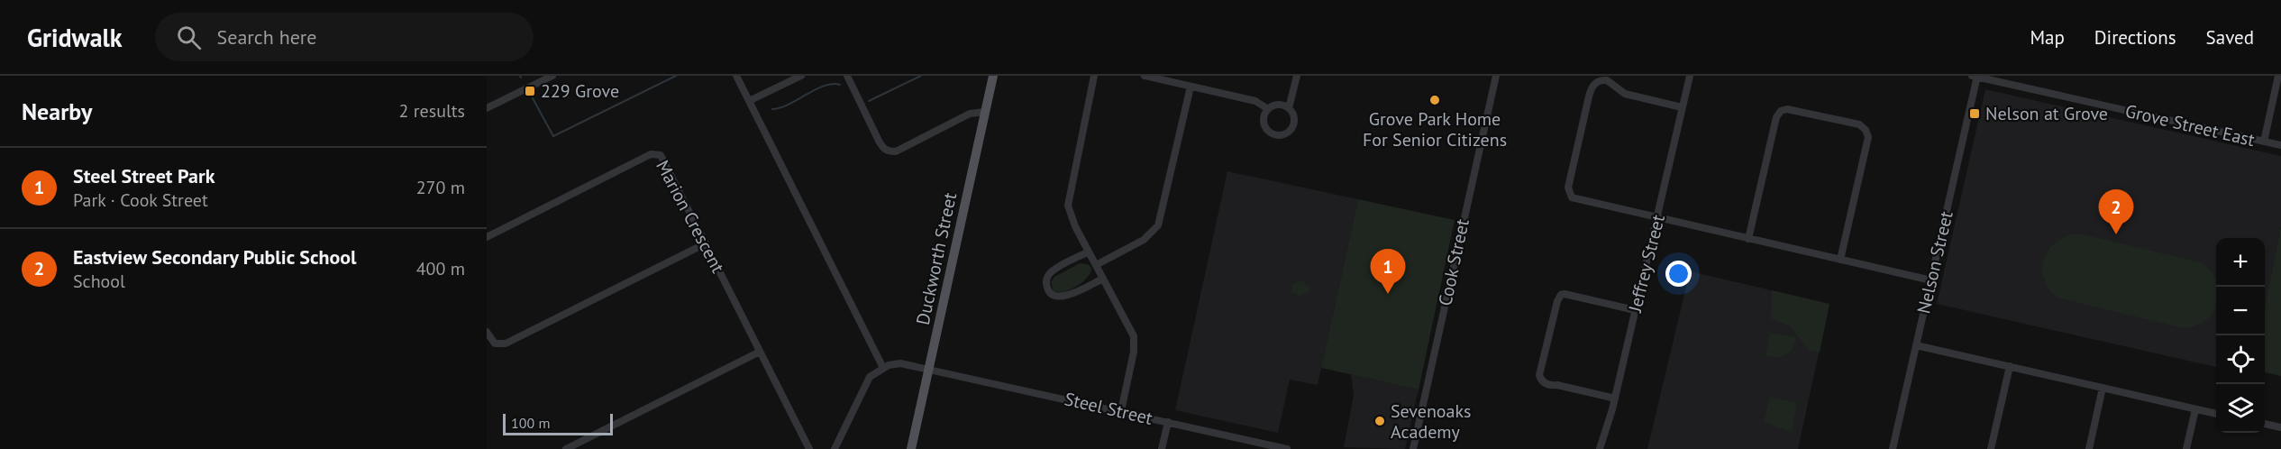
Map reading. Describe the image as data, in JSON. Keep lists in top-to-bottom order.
{
  "streets": {
    "main road": ["Duckworth Street"],
    "street": [
      "Grove Street East",
      "Marion Crescent",
      "Cook Street",
      "Nelson Street",
      "Jeffrey Street",
      "Steel Street"
    ]
  },
  "crossings": [
    ["Grove Street East", "Nelson Street"],
    ["Duckworth Street", "Steel Street"]
  ],
  "places": {
    "transit": ["229 Grove", "Nelson at Grove"],
    "other": ["Grove Park Home For Senior Citizens", "Sevenoaks Academy"]
  },
  "scale_bar": "100 m",
  "page": {
    "header": "Gridwalk",
    "search": "Search here",
    "nav": ["Map", "Directions", "Saved"],
    "heading": ["Nearby", "2 results"],
    "list": [
      {
        "mark": "1",
        "name": "Steel Street Park",
        "note": "Park · Cook Street",
        "value": "270 m"
      },
      {
        "mark": "2",
        "name": "Eastview Secondary Public School",
        "note": "School",
        "value": "400 m"
      }
    ],
    "pins": ["2", "1"],
    "map_buttons": ["+", "−"],
    "scale": "100 m"
  }
}
